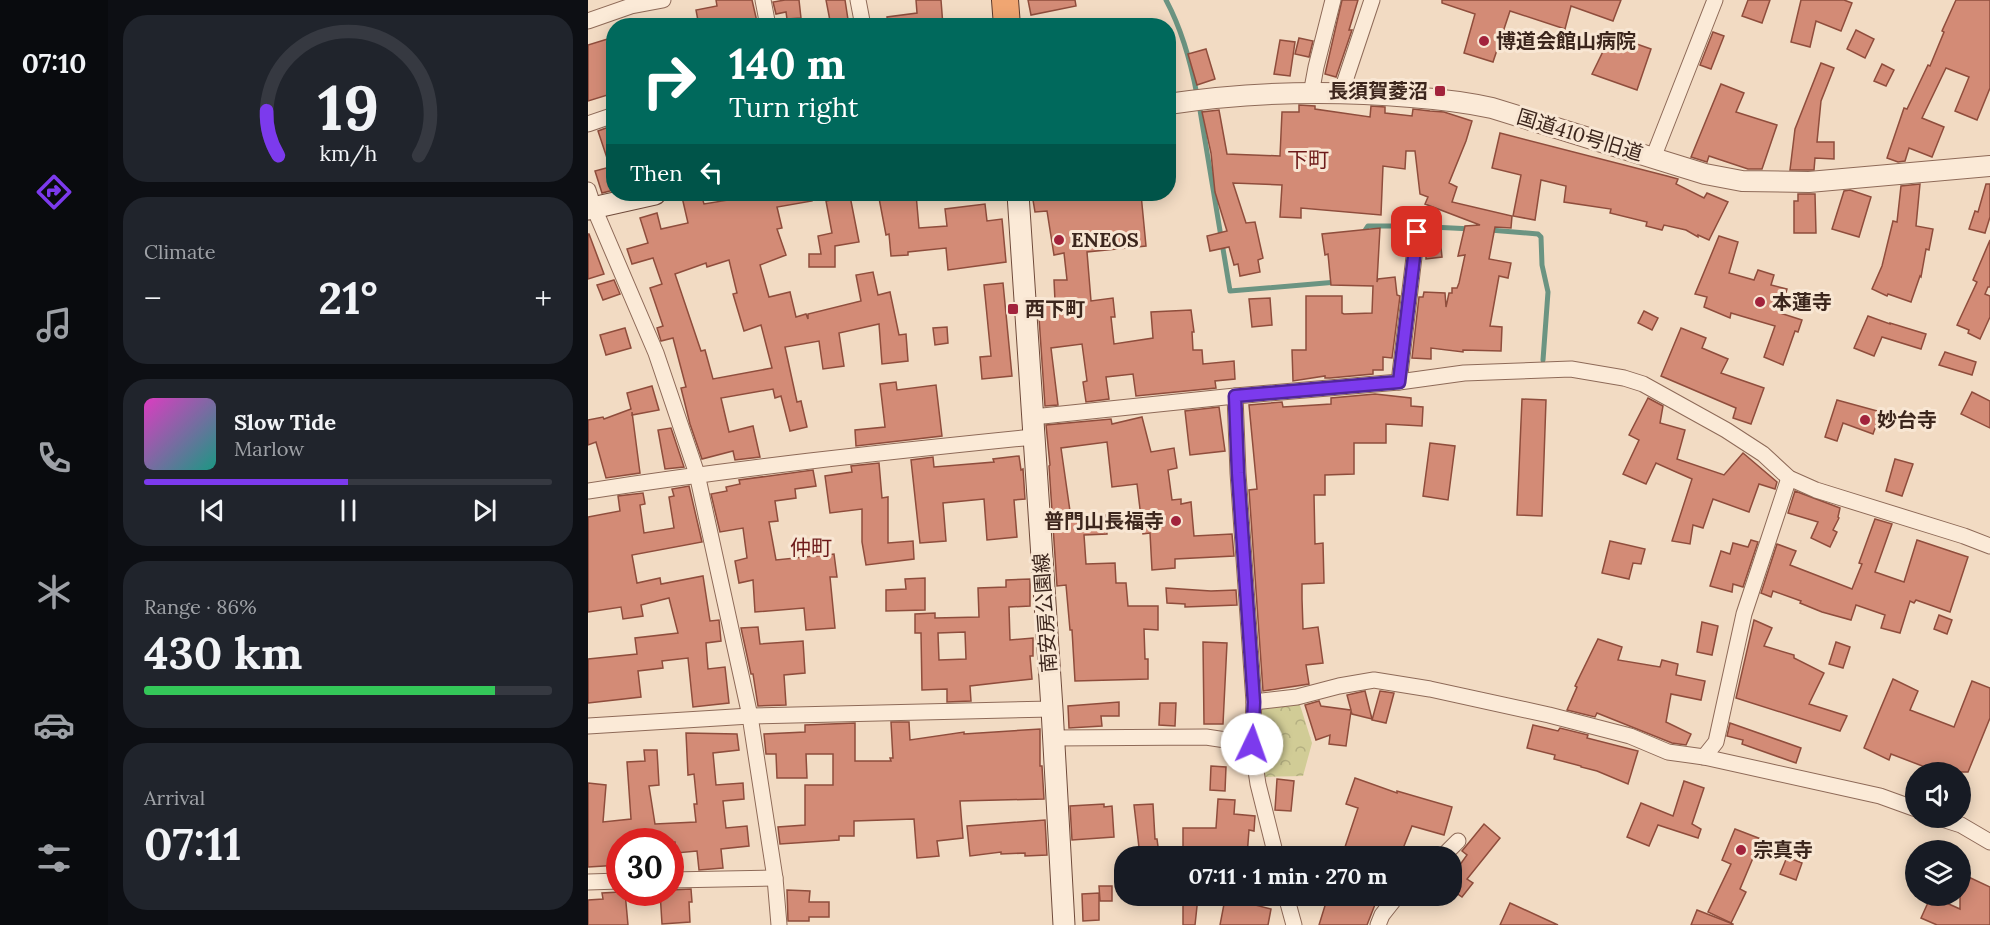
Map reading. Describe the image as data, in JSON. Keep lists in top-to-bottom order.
{
  "streets": {
    "main road": ["南安房公園線"],
    "street": ["国道410号旧道"]
  },
  "districts": ["下町", "仲町"],
  "places": {
    "other": [
      "博道会館山病院",
      "ENEOS",
      "本蓮寺",
      "妙台寺",
      "普門山長福寺",
      "宗真寺"
    ],
    "transit": ["長須賀菱沼", "西下町"]
  },
  "page": {
    "tabs": "07:10",
    "turn": ["140 m", "Turn right"],
    "then": "Then",
    "tile": [
      "Climate",
      ["Range · 86%", "430 km"],
      ["Arrival", "07:11"]
    ],
    "heat": ["−", "21°", "+"],
    "song": ["Slow Tide", "Marlow"],
    "limit": "30",
    "trip": "07:11 · 1 min · 270 m",
    "gauge": ["19", "km/h"]
  }
}
